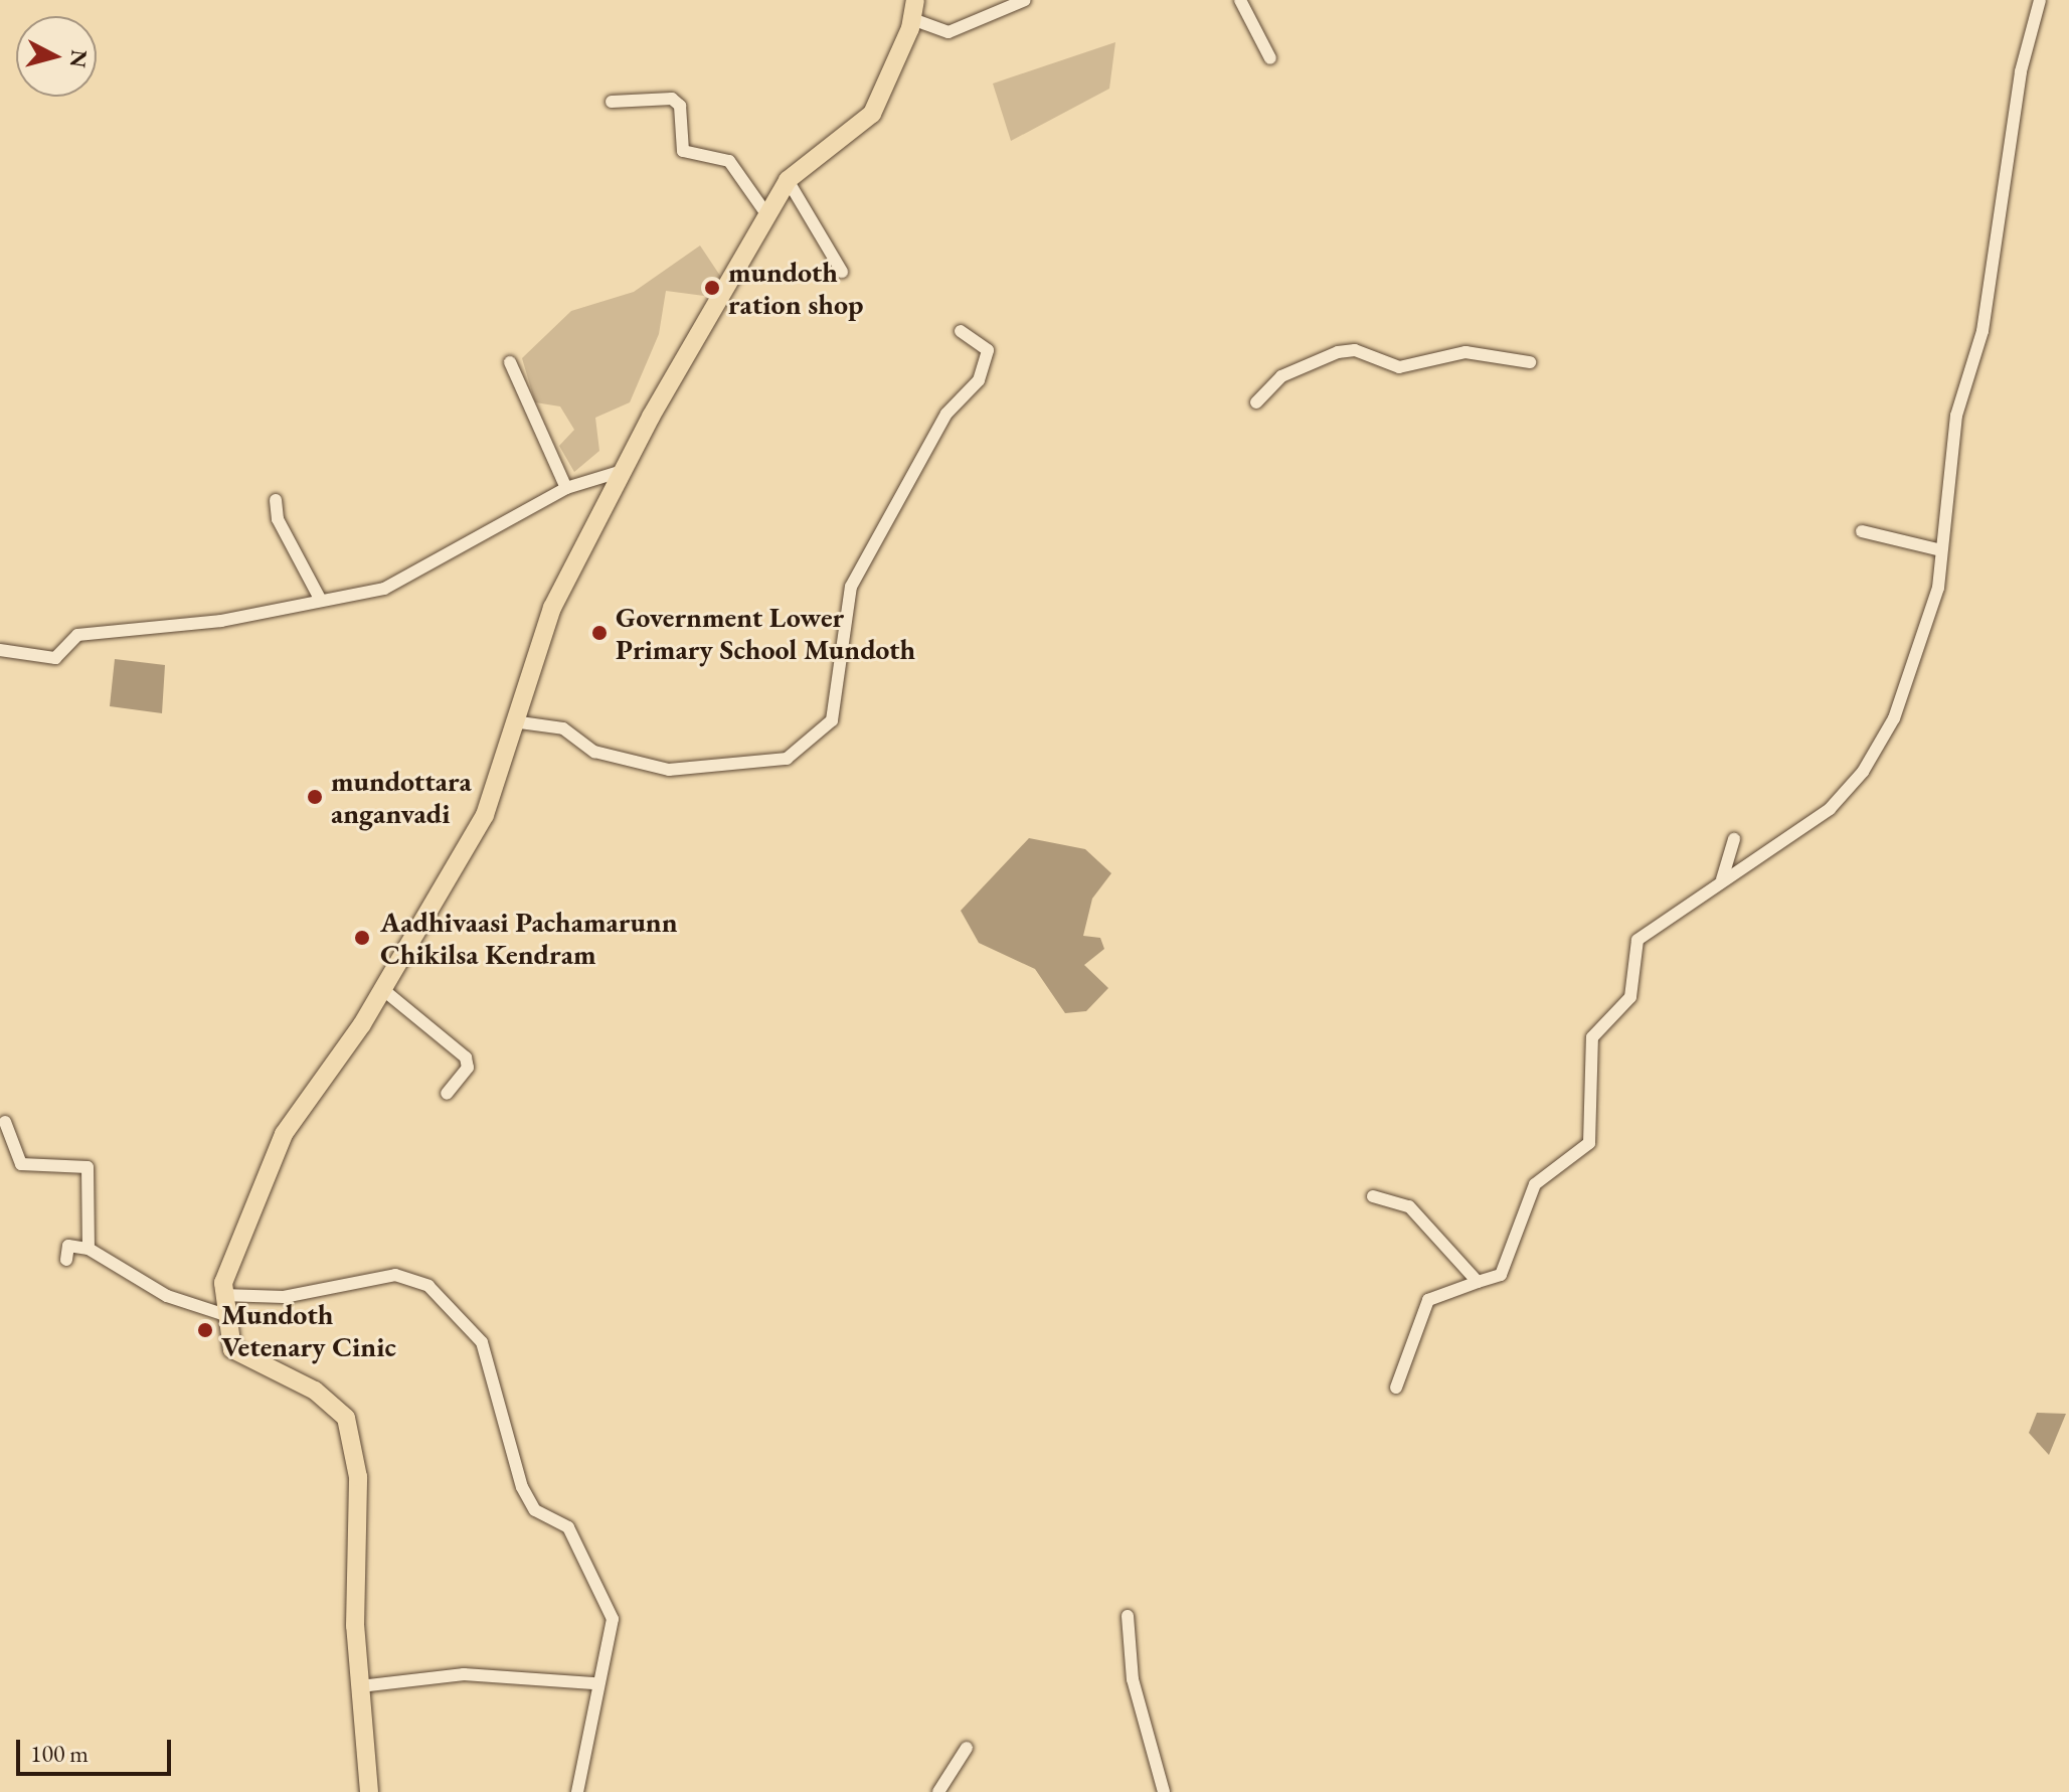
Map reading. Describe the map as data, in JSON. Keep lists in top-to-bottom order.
{
  "places": [
    "mundoth ration shop",
    "Government Lower Primary School Mundoth",
    "mundottara anganvadi",
    "Aadhivaasi Pachamarunn Chikilsa Kendram",
    "Mundoth Vetenary Cinic"
  ],
  "scale_bar": "100 m",
  "north": "right"
}
